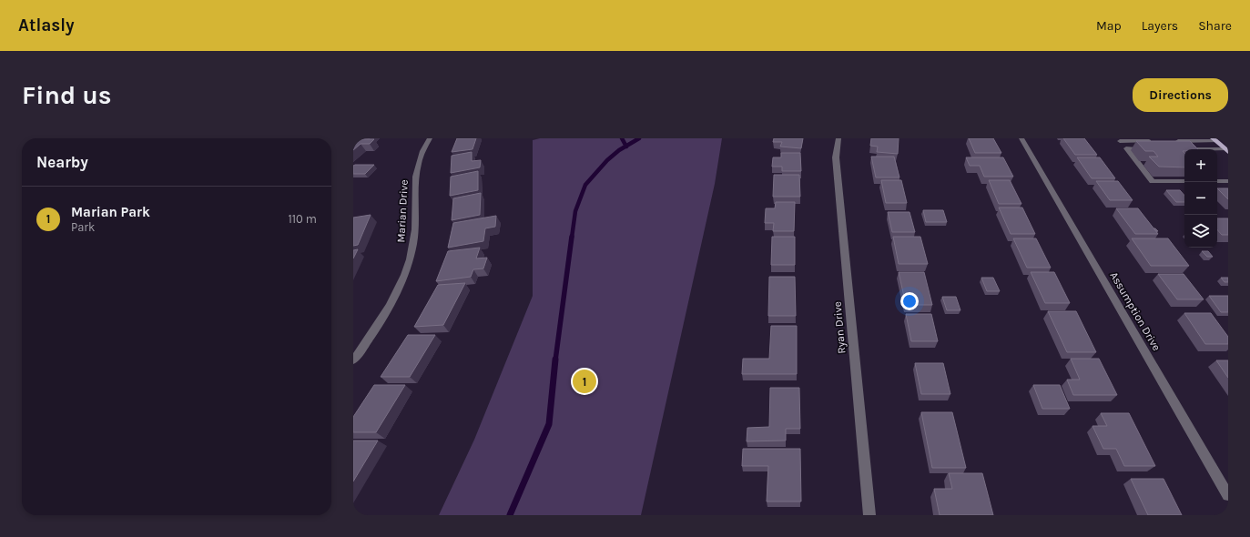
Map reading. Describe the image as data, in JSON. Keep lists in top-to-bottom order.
{
  "streets": {
    "street": ["Marian Drive", "Assumption Drive", "Ryan Drive"]
  },
  "page": {
    "header": "Atlasly",
    "nav": ["Map", "Layers", "Share"],
    "buttons": "Directions",
    "title": "Find us",
    "heading": "Nearby",
    "map_buttons": ["+", "−"],
    "list": [
      {
        "mark": "1",
        "name": "Marian Park",
        "note": "Park",
        "value": "110 m"
      }
    ],
    "pins": "1"
  }
}
